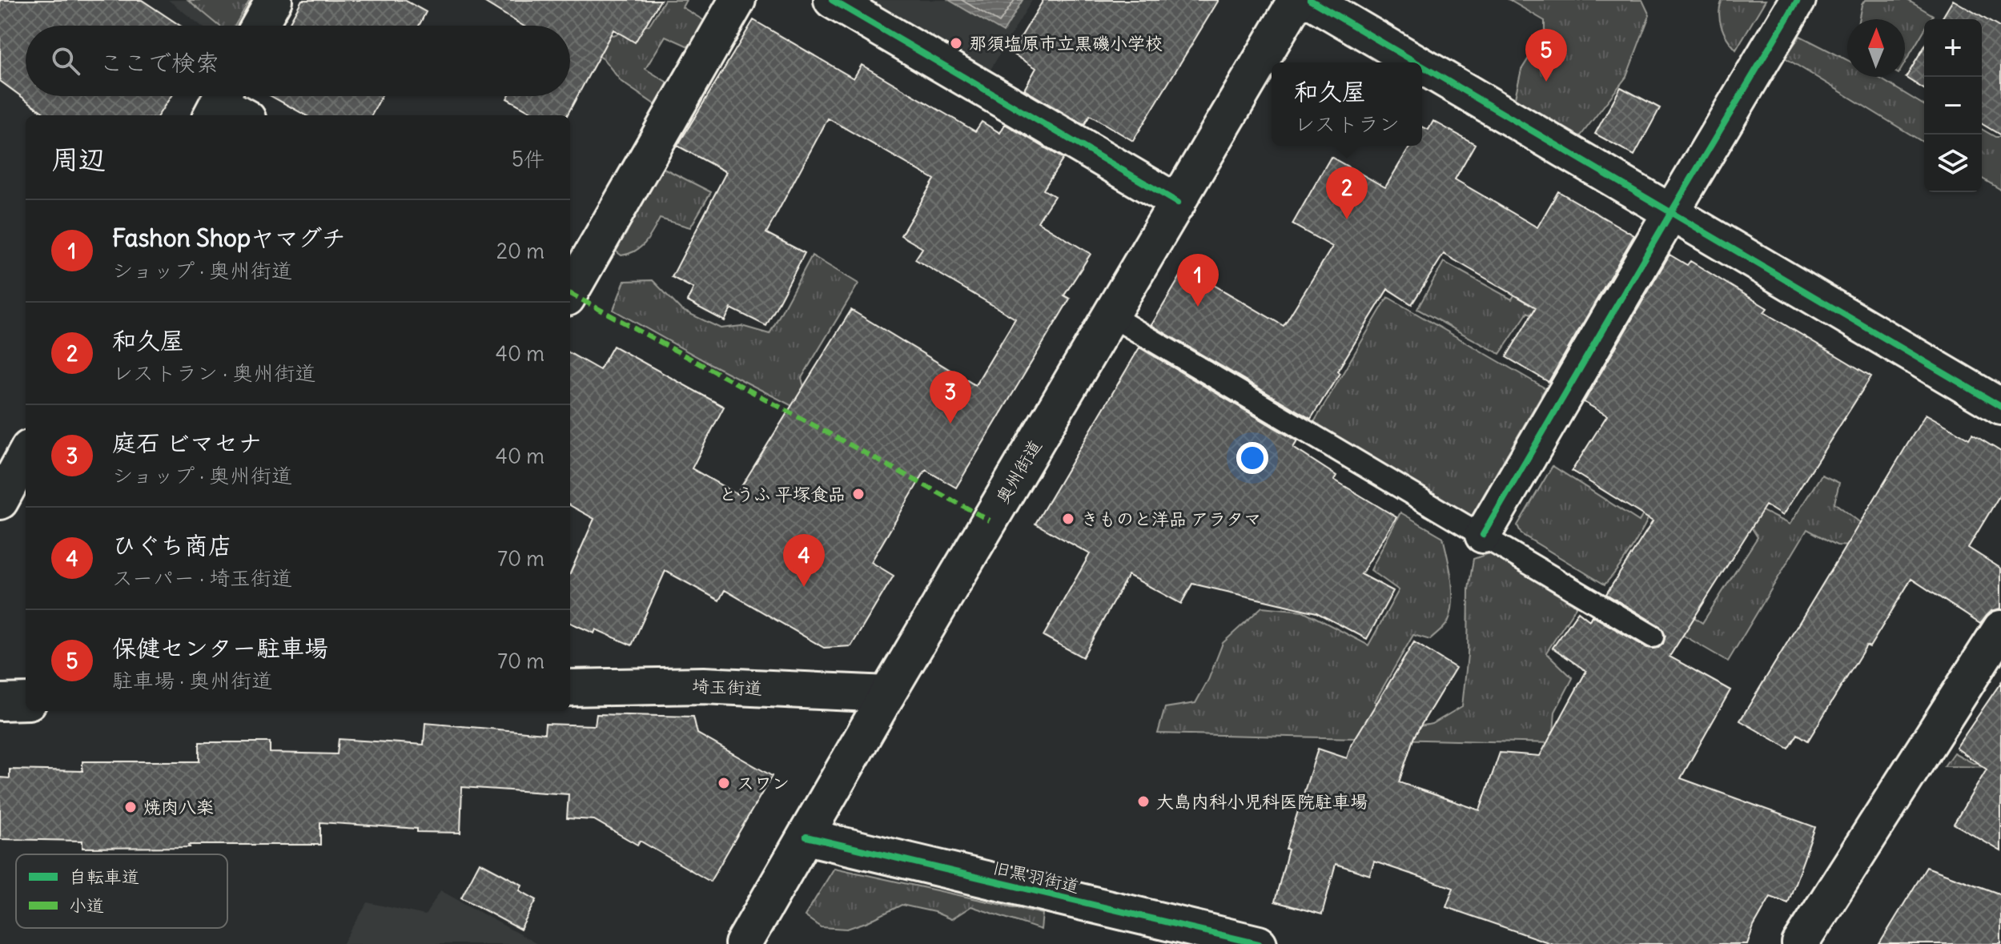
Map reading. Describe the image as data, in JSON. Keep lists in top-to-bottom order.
{
  "streets": {
    "street": ["奥州街道", "埼玉街道", "旧黒羽街道"]
  },
  "crossings": [
    ["奥州街道", "埼玉街道"],
    ["奥州街道", "旧黒羽街道"]
  ],
  "places": [
    "那須塩原市立黒磯小学校",
    "とうふ 平塚食品",
    "きものと洋品 アラタマ",
    "スワン",
    "大島内科小児科医院駐車場",
    "焼肉八楽"
  ],
  "legend": ["自転車道", "小道"],
  "north": "top",
  "page": {
    "map_buttons": ["+", "−"],
    "search": "ここで検索",
    "pins": [
      "5",
      "2",
      "1",
      "3",
      "4"
    ],
    "popup": ["和久屋", "レストラン"],
    "heading": ["周辺", "5件"],
    "list": [
      {
        "mark": "1",
        "name": "Fashon Shopヤマグチ",
        "note": "ショップ · 奥州街道",
        "value": "20 m"
      },
      {
        "mark": "2",
        "name": "和久屋",
        "note": "レストラン · 奥州街道",
        "value": "40 m"
      },
      {
        "mark": "3",
        "name": "庭石 ビマセナ",
        "note": "ショップ · 奥州街道",
        "value": "40 m"
      },
      {
        "mark": "4",
        "name": "ひぐち商店",
        "note": "スーパー · 埼玉街道",
        "value": "70 m"
      },
      {
        "mark": "5",
        "name": "保健センター駐車場",
        "note": "駐車場 · 奥州街道",
        "value": "70 m"
      }
    ]
  }
}
